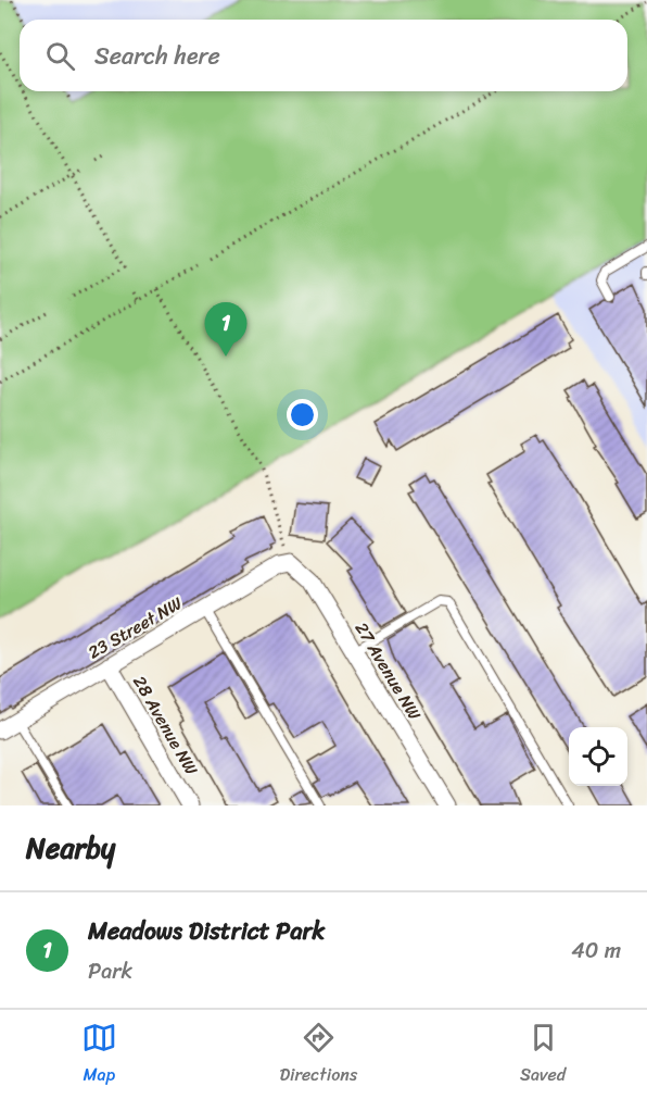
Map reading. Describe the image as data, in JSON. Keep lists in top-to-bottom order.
{
  "streets": {
    "street": ["23 Street NW", "27 Avenue NW", "28 Avenue NW"]
  },
  "crossings": [
    ["23 Street NW", "27 Avenue NW"],
    ["23 Street NW", "28 Avenue NW"]
  ],
  "page": {
    "search": "Search here",
    "pins": "1",
    "heading": "Nearby",
    "list": [
      {
        "mark": "1",
        "name": "Meadows District Park",
        "note": "Park",
        "value": "40 m"
      }
    ],
    "nav": ["Map", "Directions", "Saved"]
  }
}
